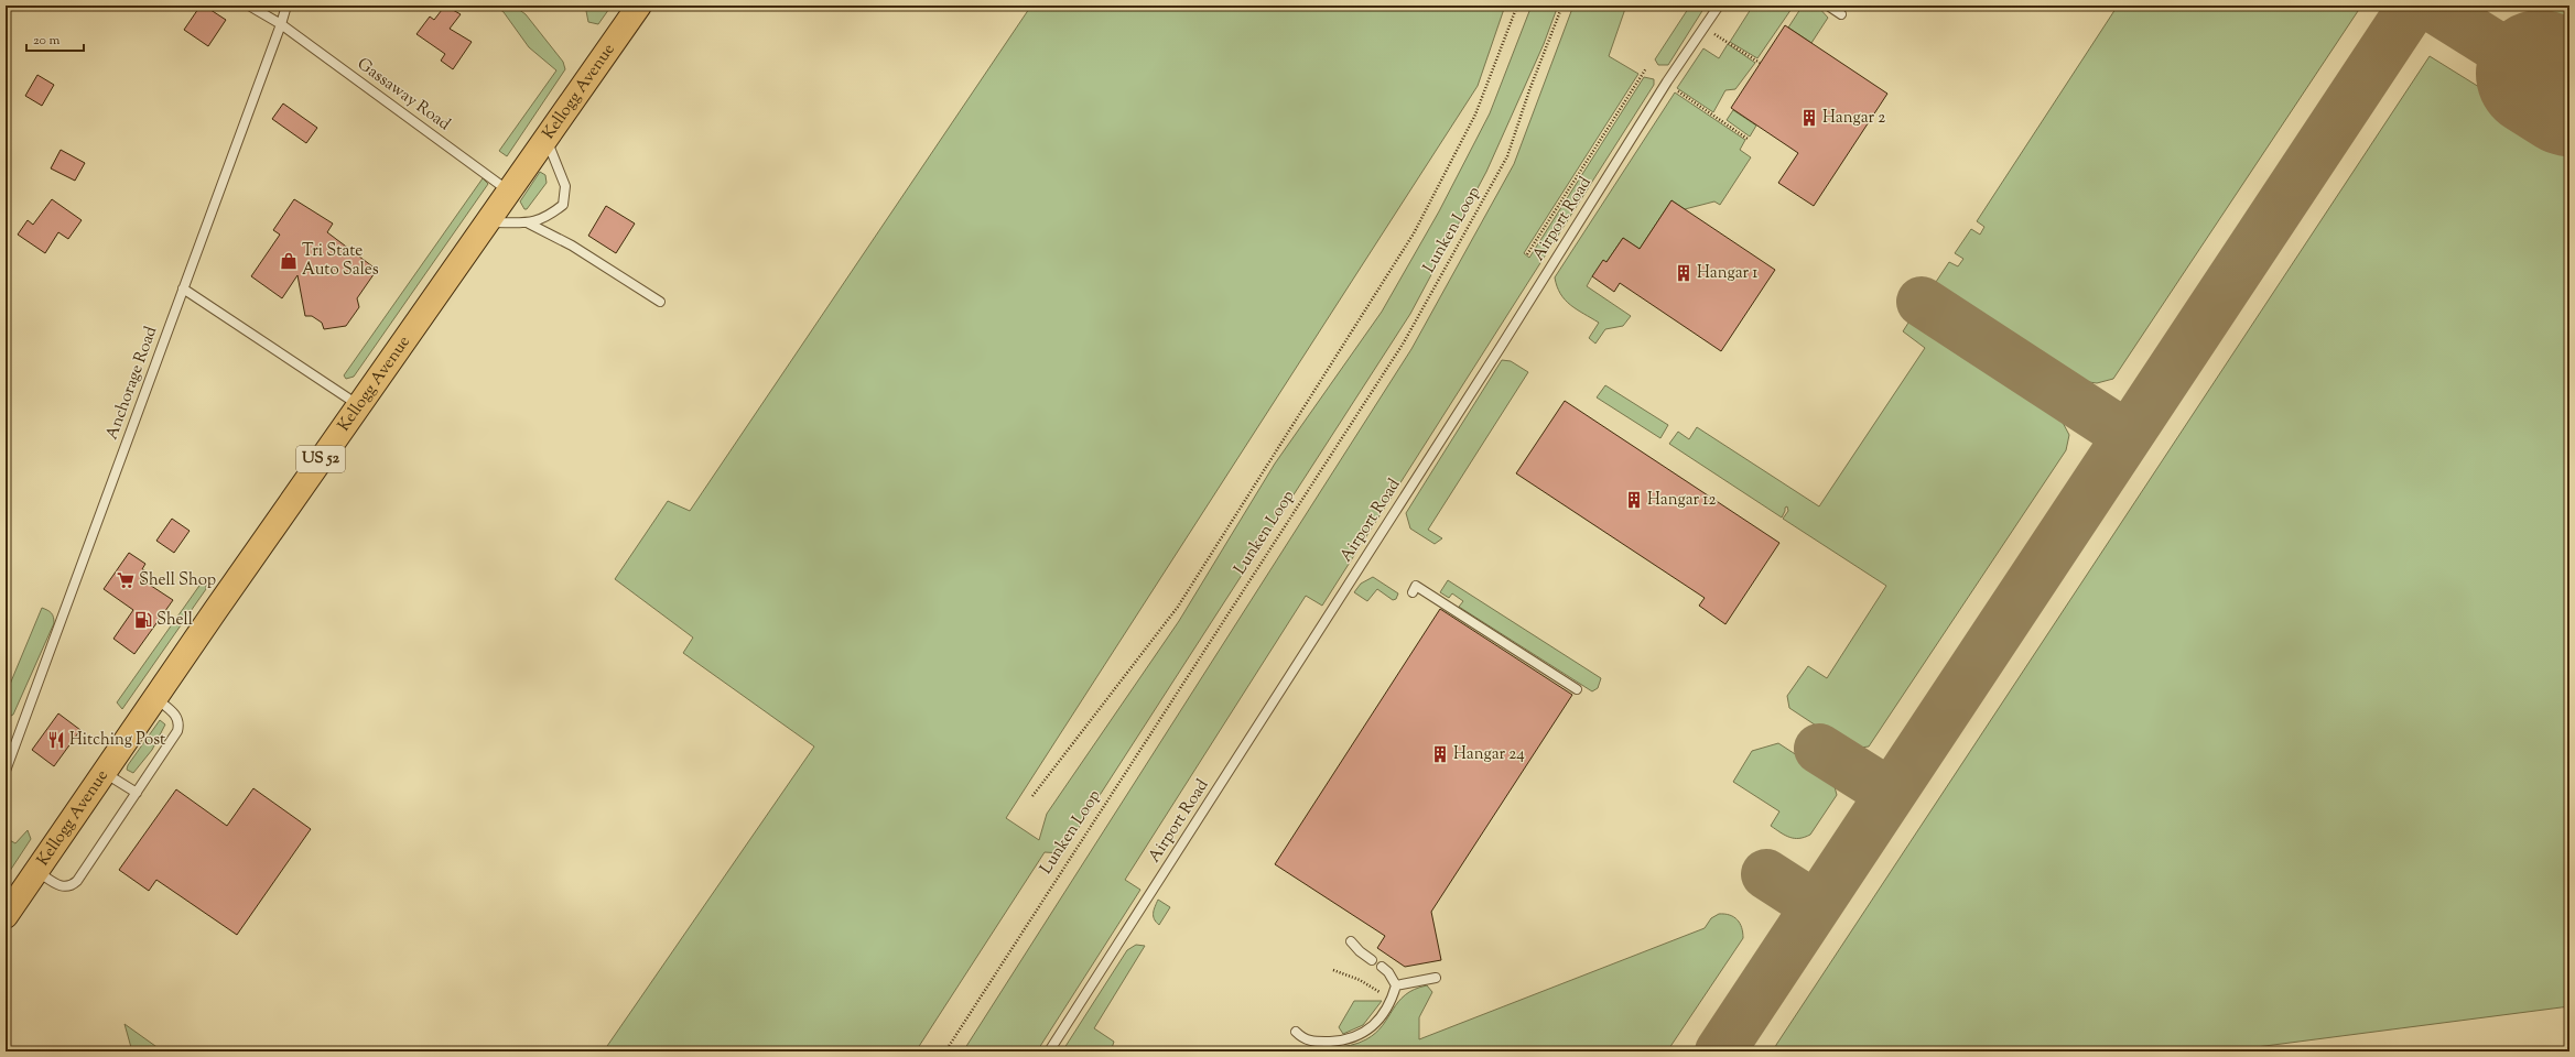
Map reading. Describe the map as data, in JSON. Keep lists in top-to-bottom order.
{
  "streets": {
    "main road": ["Kellogg Avenue", "US 52"],
    "lane": ["Gassaway Road", "Airport Road", "Anchorage Road"],
    "path": ["Lunken Loop"]
  },
  "crossings": [
    ["Kellogg Avenue", "Gassaway Road"],
    ["Gassaway Road", "Anchorage Road"]
  ],
  "places": {
    "building": [
      "Hangar 2",
      "Hangar 1",
      "Hangar 12",
      "Hangar 24"
    ],
    "shop": ["Tri State Auto Sales"],
    "supermarket": ["Shell Shop"],
    "fuel station": ["Shell"],
    "restaurant": ["Hitching Post"]
  },
  "scale_bar": "20 m"
}
